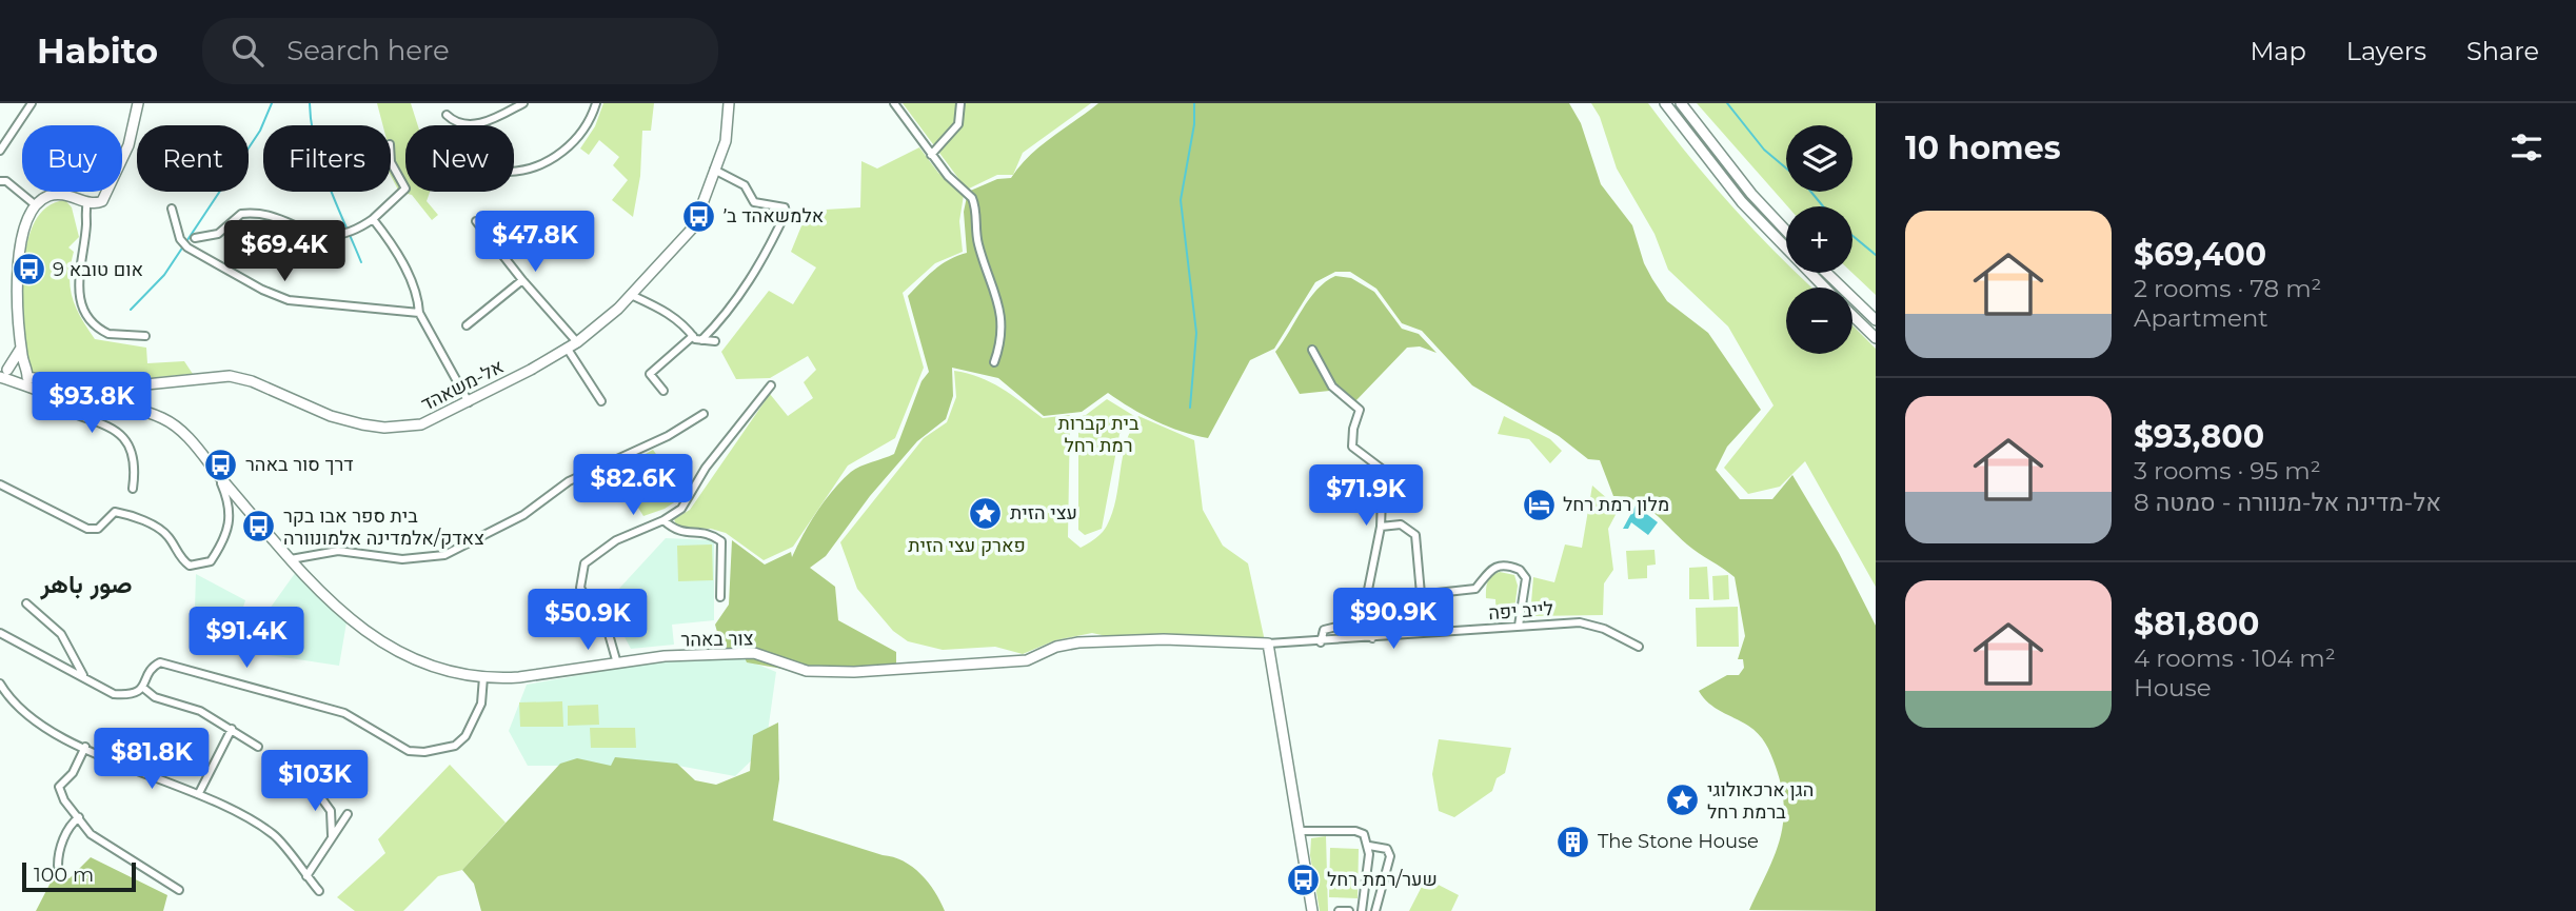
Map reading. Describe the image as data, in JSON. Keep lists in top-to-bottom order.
{
  "streets": {
    "street": ["אל-משאהד", "לייב יפה", "צור באהר"]
  },
  "crossings": [
    ["אל-משאהד", "צור באהר"],
    ["לייב יפה", "צור באהר"]
  ],
  "districts": ["صور باهر"],
  "parks": ["בית קברות רמת רחל", "פארק עצי הזית"],
  "places": {
    "bus stop": [
      "אלמשאהד ב׳",
      "אום טובא 9",
      "דרך סור באהר",
      "בית ספר אבו בקר צאדק/אלמדינה אלמונוורה",
      "שער/רמת רחל"
    ],
    "hotel": ["מלון רמת רחל"],
    "place": ["עצי הזית", "הגן ארכאולוגי ברמת רחל"],
    "building": ["The Stone House"]
  },
  "scale_bar": "100 m",
  "page": {
    "header": "Habito",
    "search": "Search here",
    "nav": ["Map", "Layers", "Share"],
    "heading": "10 homes",
    "map_buttons": ["+", "−"],
    "chip": [
      "Buy",
      "Rent",
      "Filters",
      "New"
    ],
    "list": [
      {
        "name": "$69,400",
        "note": "2 rooms · 78 m² · Apartment"
      },
      {
        "name": "$93,800",
        "note": "3 rooms · 95 m² · אל-מדינה אל-מנוורה - סמטה 8"
      },
      {
        "name": "$81,800",
        "note": "4 rooms · 104 m² · House"
      }
    ],
    "price": [
      "$47.8K",
      "$69.4K",
      "$93.8K",
      "$82.6K",
      "$71.9K",
      "$90.9K",
      "$50.9K",
      "$91.4K",
      "$81.8K",
      "$103K"
    ],
    "scale": "100 m"
  }
}
